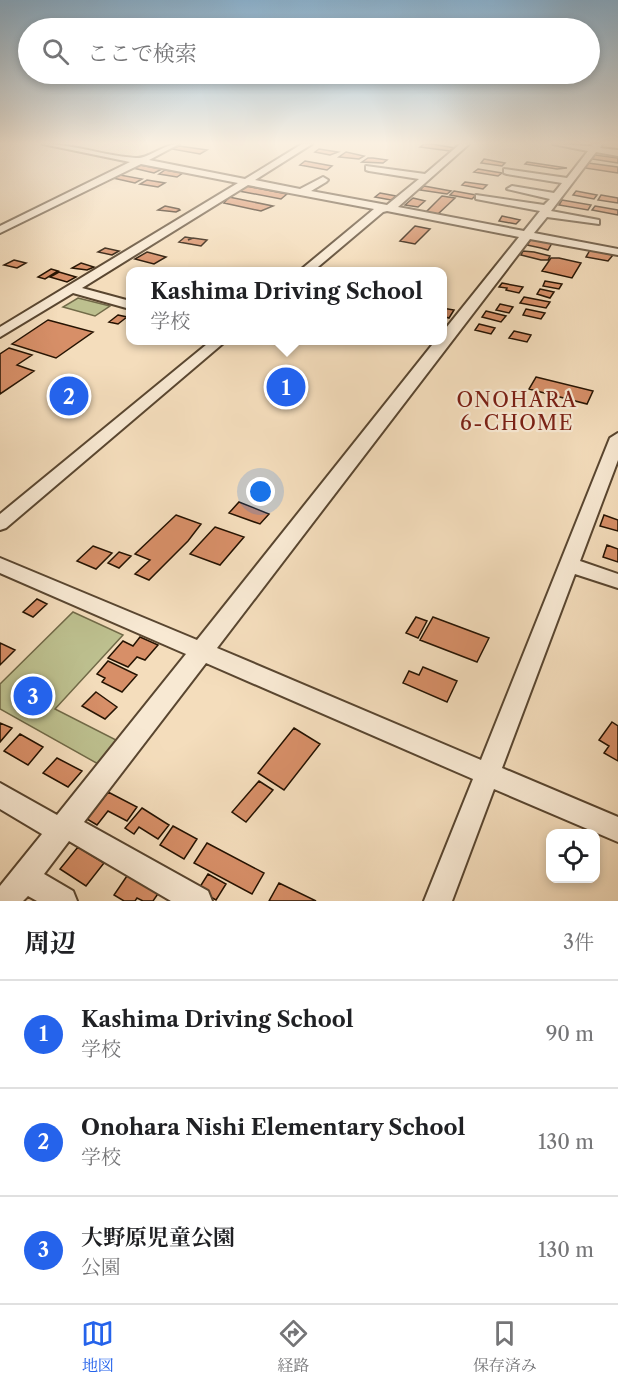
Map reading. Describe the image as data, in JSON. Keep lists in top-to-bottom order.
{
  "districts": ["ONOHARA 6-CHOME"],
  "page": {
    "search": "ここで検索",
    "popup": ["Kashima Driving School", "学校"],
    "pins": ["1", "2", "3"],
    "heading": ["周辺", "3件"],
    "list": [
      {
        "mark": "1",
        "name": "Kashima Driving School",
        "note": "学校",
        "value": "90 m"
      },
      {
        "mark": "2",
        "name": "Onohara Nishi Elementary School",
        "note": "学校",
        "value": "130 m"
      },
      {
        "mark": "3",
        "name": "大野原児童公園",
        "note": "公園",
        "value": "130 m"
      }
    ],
    "nav": ["地図", "経路", "保存済み"]
  }
}
